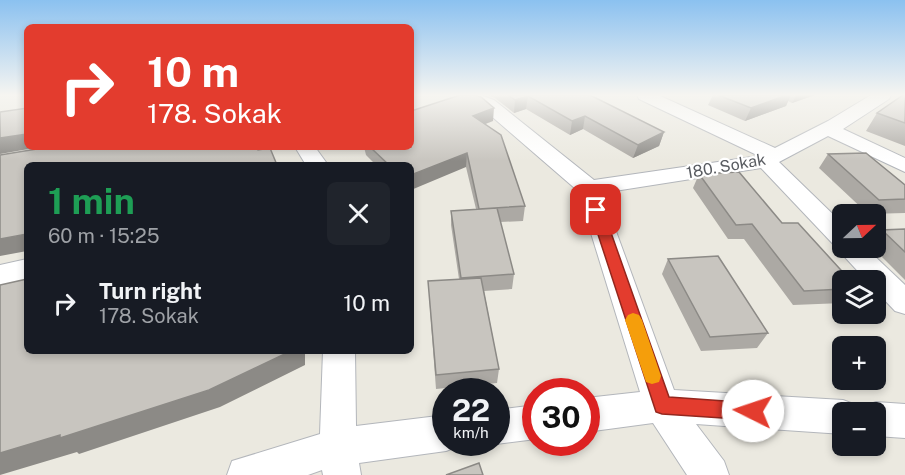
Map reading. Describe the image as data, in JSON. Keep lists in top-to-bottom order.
{
  "streets": {
    "street": ["180. Sokak"]
  },
  "north": "right",
  "page": {
    "turn": ["10 m", "178. Sokak"],
    "heading": ["1 min", "60 m · 15:25"],
    "map_buttons": ["+", "−"],
    "list": [
      {
        "name": "Turn right",
        "note": "178. Sokak",
        "value": "10 m"
      }
    ],
    "speed": "22 km/h",
    "limit": "30"
  }
}
